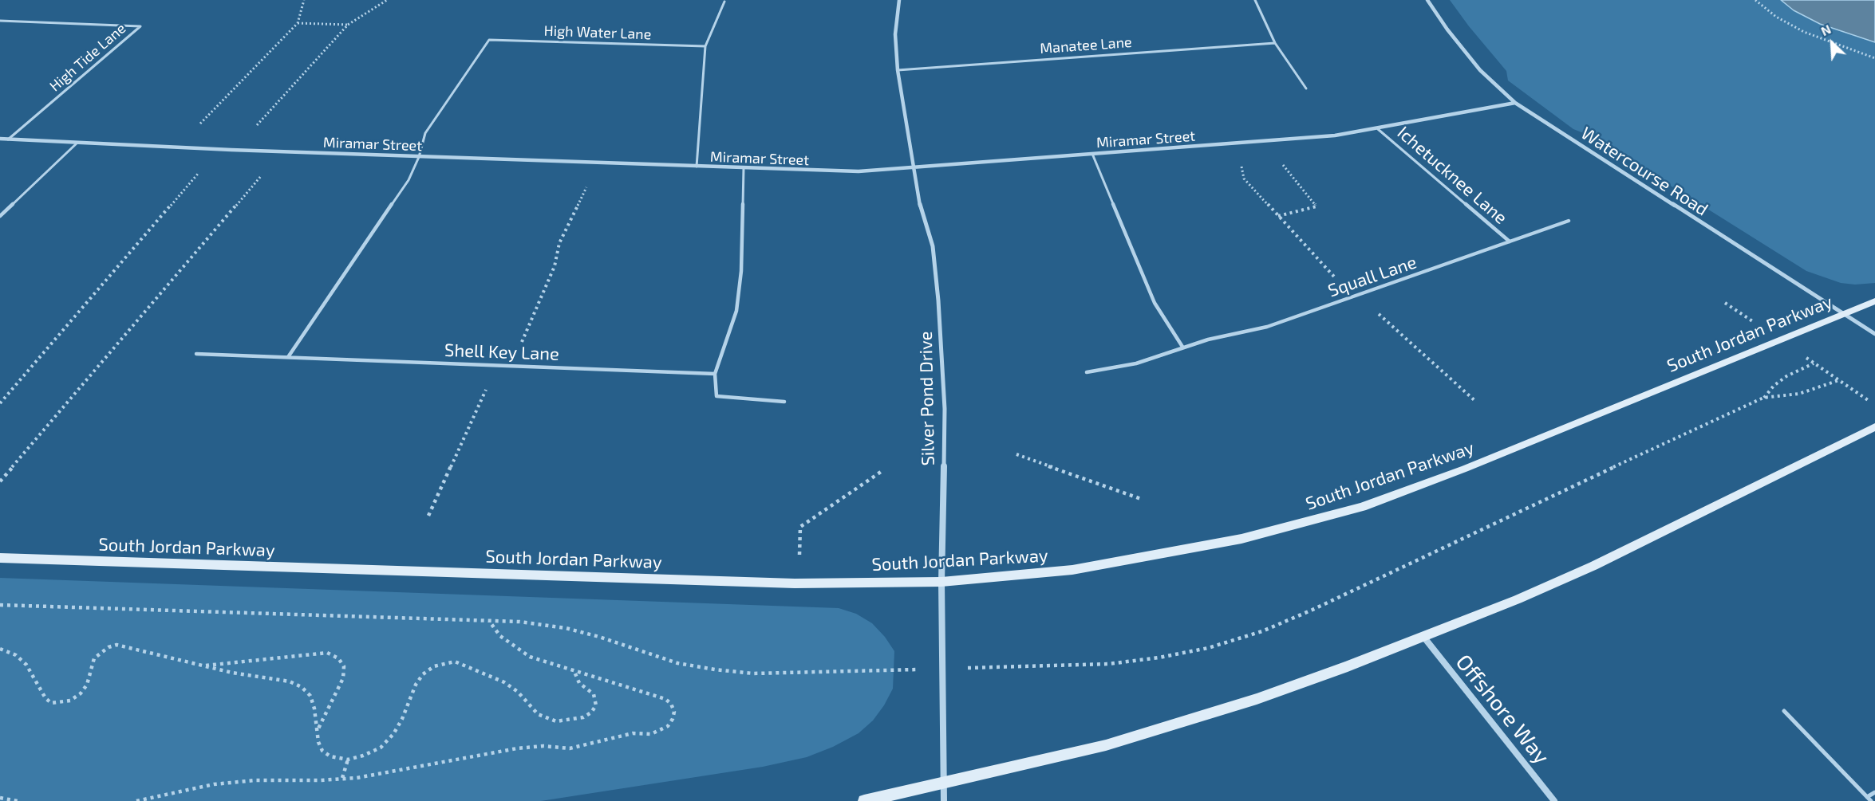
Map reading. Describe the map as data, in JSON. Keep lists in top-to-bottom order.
{
  "streets": {
    "street": [
      "Miramar Street",
      "Watercourse Road",
      "South Jordan Parkway",
      "Silver Pond Drive",
      "Offshore Way"
    ],
    "lane": [
      "High Water Lane",
      "Manatee Lane",
      "High Tide Lane",
      "Ichetucknee Lane",
      "Squall Lane",
      "Shell Key Lane"
    ]
  },
  "crossings": [
    ["High Water Lane", "Miramar Street"],
    ["Manatee Lane", "Silver Pond Drive"],
    ["High Tide Lane", "Miramar Street"],
    ["Miramar Street", "Watercourse Road"],
    ["Miramar Street", "Ichetucknee Lane"],
    ["Miramar Street", "Silver Pond Drive"],
    ["Watercourse Road", "South Jordan Parkway"],
    ["Ichetucknee Lane", "Squall Lane"],
    ["South Jordan Parkway", "Silver Pond Drive"]
  ],
  "north": "top left"
}
